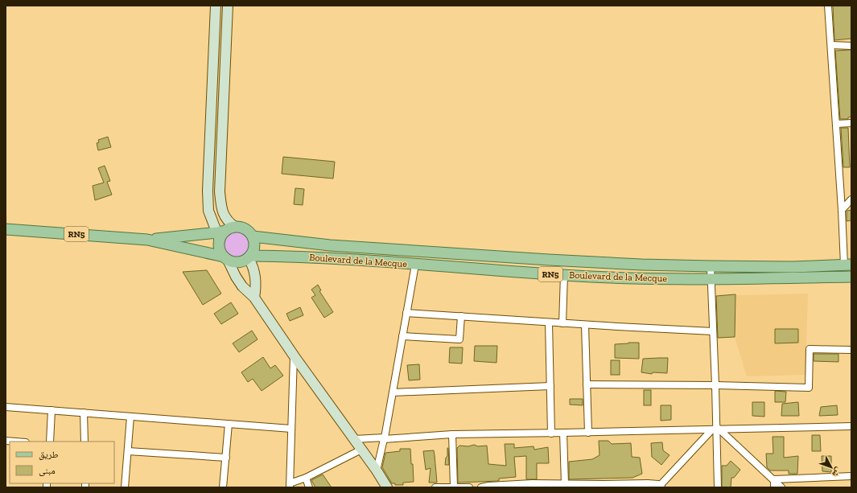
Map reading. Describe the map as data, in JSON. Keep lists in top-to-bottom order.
{
  "streets": {
    "main road": ["RN5", "Boulevard de la Mecque"]
  },
  "crossings": [
    ["RN5", "Boulevard de la Mecque"]
  ],
  "legend": ["طريق", "مبنى"],
  "north": "bottom right"
}
